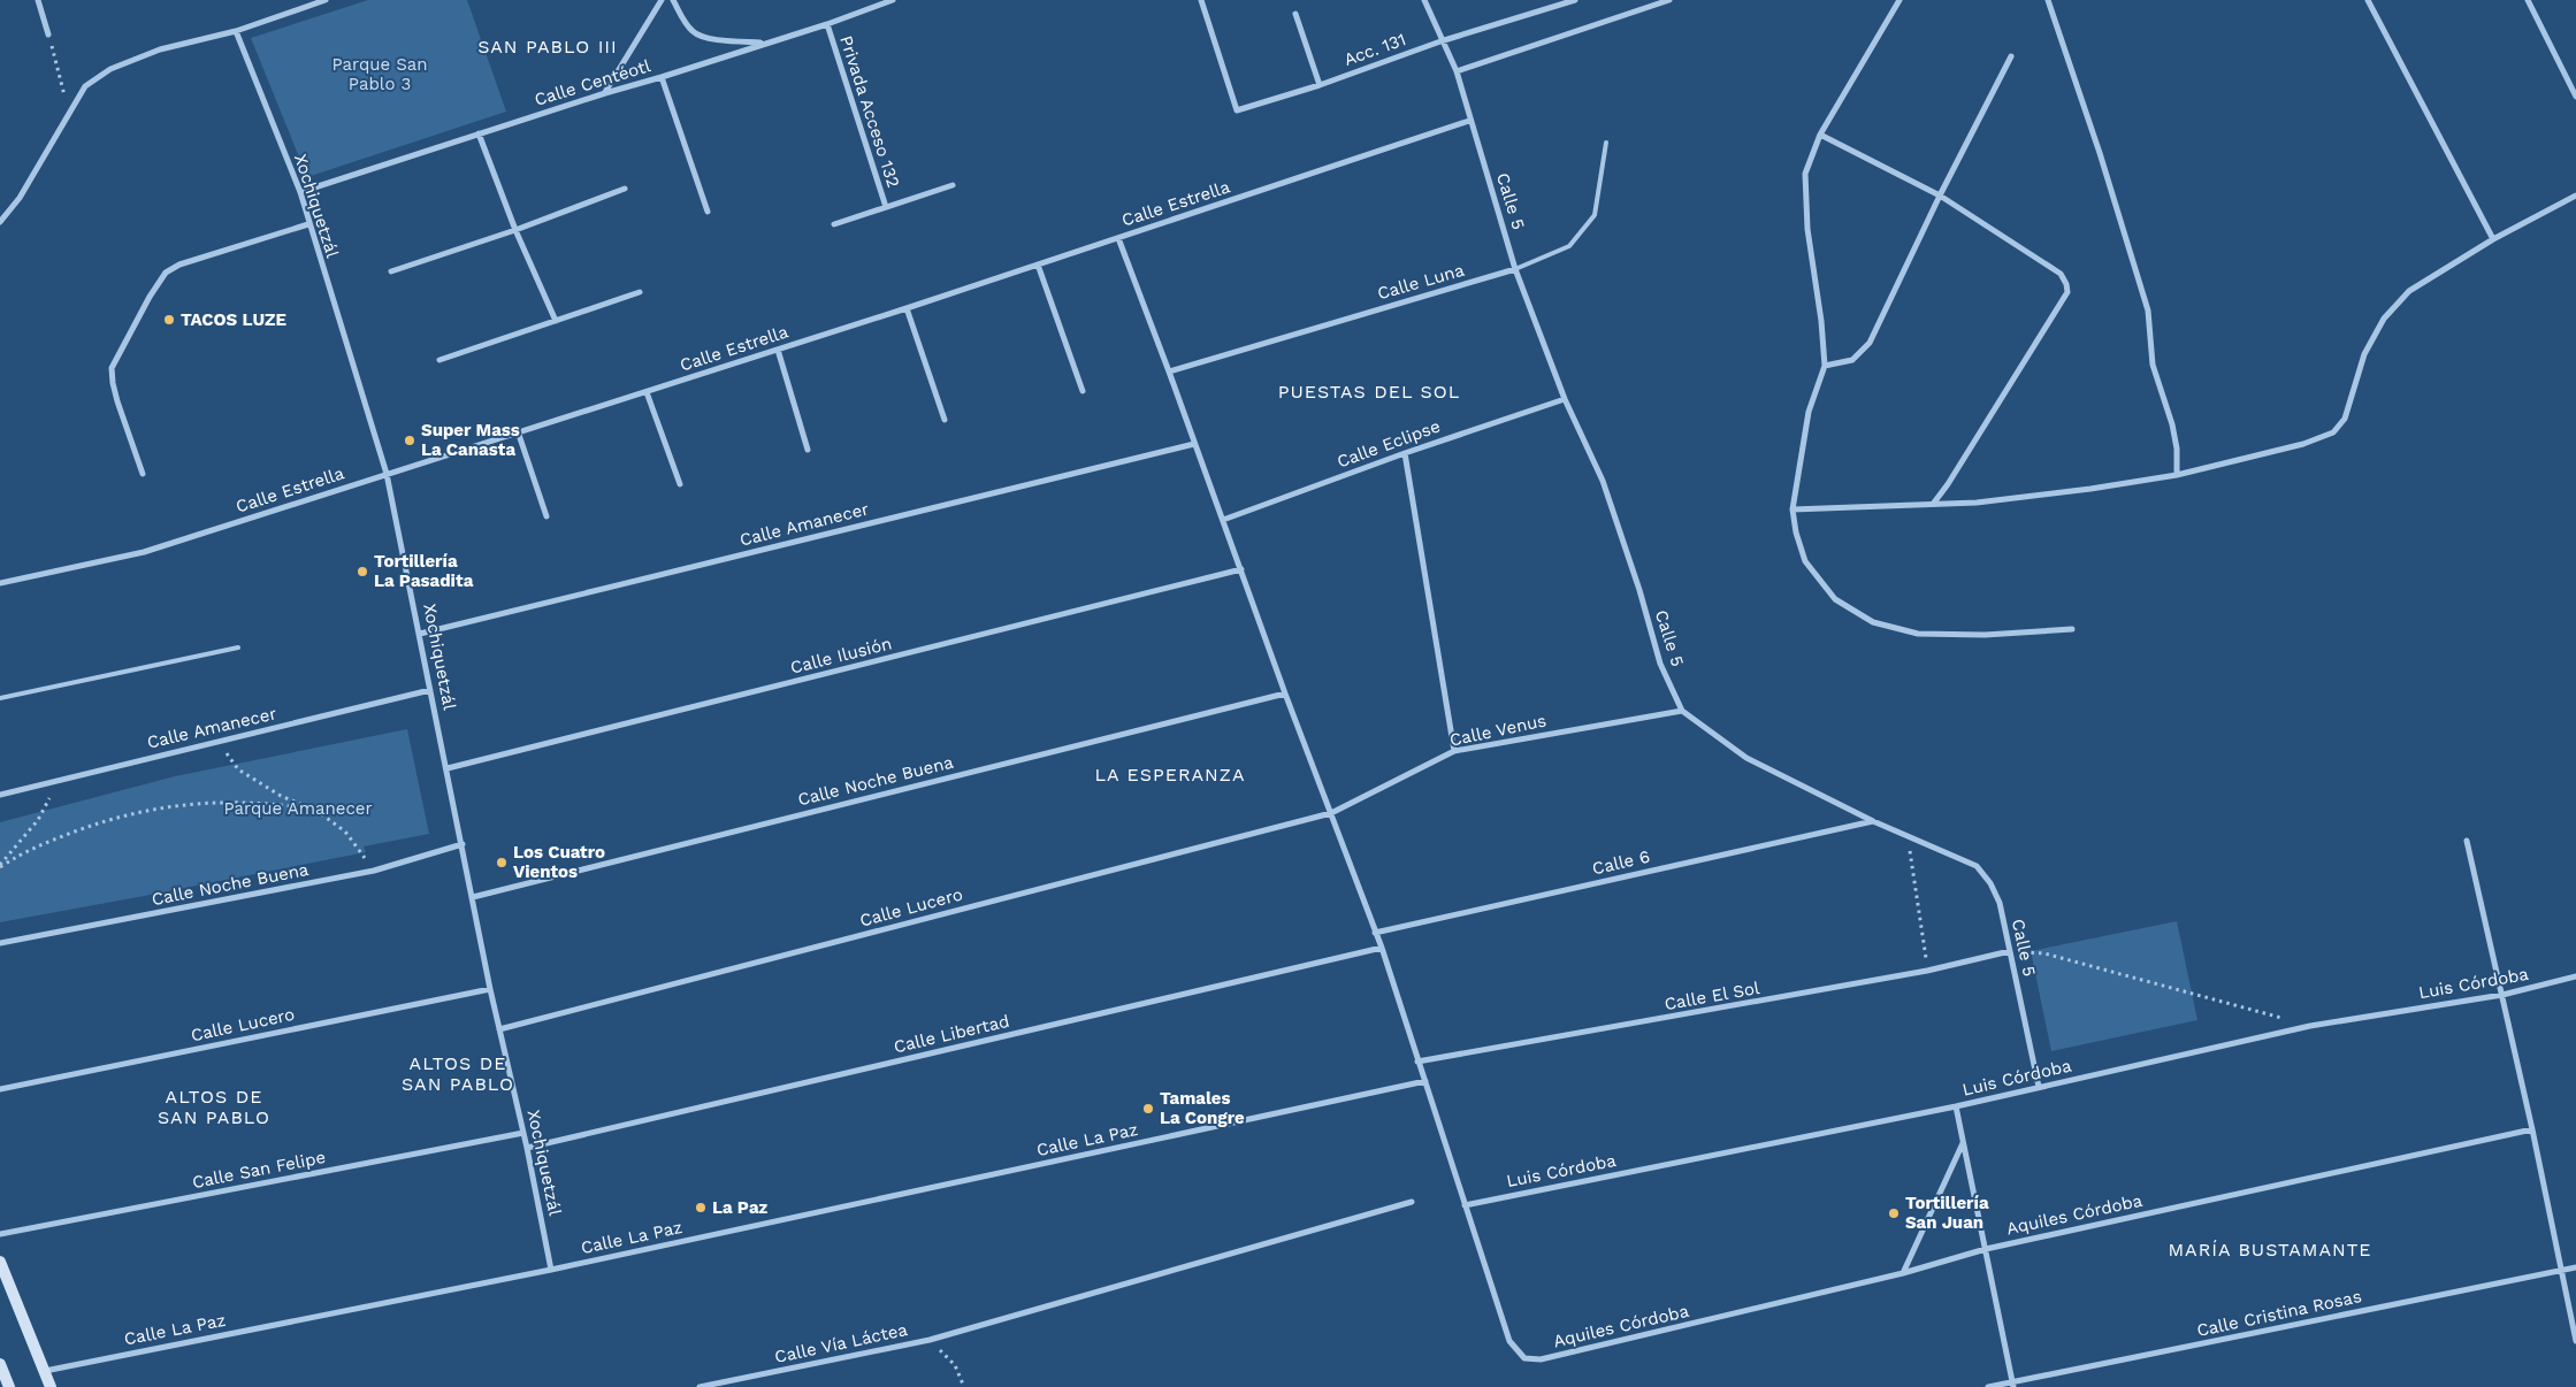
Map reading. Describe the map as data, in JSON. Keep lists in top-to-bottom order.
{
  "streets": {
    "street": [
      "Acc. 131",
      "Calle Centéotl",
      "Privada Acceso 132",
      "Calle 5",
      "Calle Estrella",
      "Xochiquetzál",
      "Calle Luna",
      "Calle Eclipse",
      "Calle Amanecer",
      "Calle Ilusión",
      "Calle Venus",
      "Calle Noche Buena",
      "Calle 6",
      "Calle Lucero",
      "Luis Córdoba",
      "Calle El Sol",
      "Calle Libertad",
      "Calle La Paz",
      "Calle San Felipe",
      "Aquiles Córdoba",
      "Calle Cristina Rosas",
      "Calle Vía Láctea"
    ]
  },
  "crossings": [
    ["Acc. 131", "Calle 5"],
    ["Calle Centéotl", "Privada Acceso 132"],
    ["Calle Centéotl", "Xochiquetzál"],
    ["Calle 5", "Calle Estrella"],
    ["Calle 5", "Calle Luna"],
    ["Calle 5", "Calle Eclipse"],
    ["Calle 5", "Calle Venus"],
    ["Calle 5", "Calle 6"],
    ["Calle 5", "Luis Córdoba"],
    ["Calle 5", "Calle El Sol"],
    ["Calle Estrella", "Xochiquetzál"],
    ["Xochiquetzál", "Calle Amanecer"],
    ["Xochiquetzál", "Calle Ilusión"],
    ["Xochiquetzál", "Calle Noche Buena"],
    ["Xochiquetzál", "Calle Lucero"],
    ["Xochiquetzál", "Calle Libertad"],
    ["Xochiquetzál", "Calle La Paz"],
    ["Xochiquetzál", "Calle San Felipe"],
    ["Calle Venus", "Calle Lucero"],
    ["Luis Córdoba", "Aquiles Córdoba"]
  ],
  "districts": [
    "SAN PABLO III",
    "PUESTAS DEL SOL",
    "LA ESPERANZA",
    "ALTOS DE SAN PABLO",
    "ALTOS DE SAN PABLO",
    "MARÍA BUSTAMANTE"
  ],
  "parks": ["Parque San Pablo 3", "Parque Amanecer"],
  "places": [
    "TACOS LUZE",
    "Super Mass La Canasta",
    "Tortillería La Pasadita",
    "Los Cuatro Vientos",
    "Tamales La Congre",
    "La Paz",
    "Tortillería San Juan"
  ]
}
